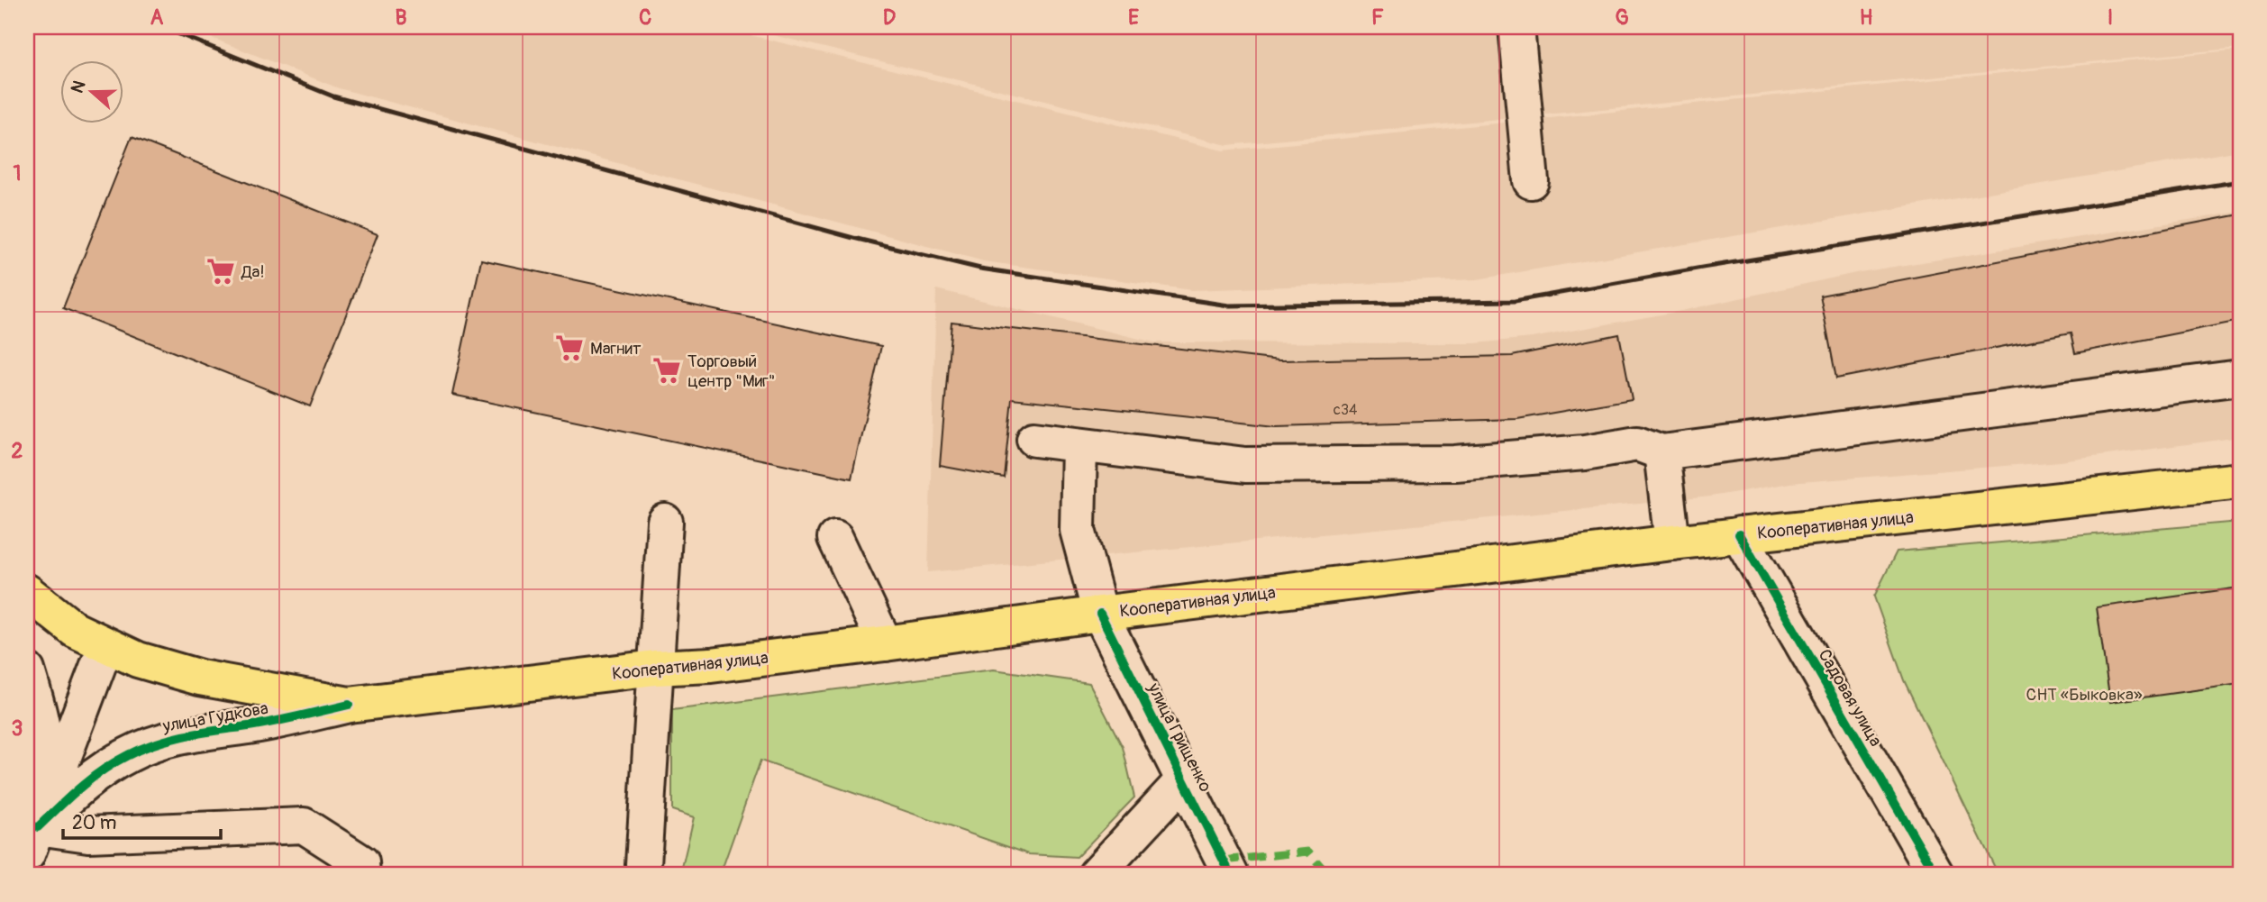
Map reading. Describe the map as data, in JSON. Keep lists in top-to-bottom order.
{
  "streets": {
    "main road": ["Кооперативная улица"],
    "street": ["Садовая улица", "улица Гудкова", "улица Грищенко"]
  },
  "crossings": [
    ["Кооперативная улица", "Садовая улица"],
    ["Кооперативная улица", "улица Гудкова"],
    ["Кооперативная улица", "улица Грищенко"]
  ],
  "parks": ["СНТ «Быковка»"],
  "places": {
    "supermarket": ["Да!", "Магнит", "Торговый центр \"Миг\""]
  },
  "house_numbers": ["с34"],
  "scale_bar": "20 m",
  "north": "left",
  "grid": {
    "columns": [
      "A",
      "B",
      "C",
      "D",
      "E",
      "F",
      "G",
      "H",
      "I"
    ],
    "rows": ["1", "2", "3"]
  }
}
